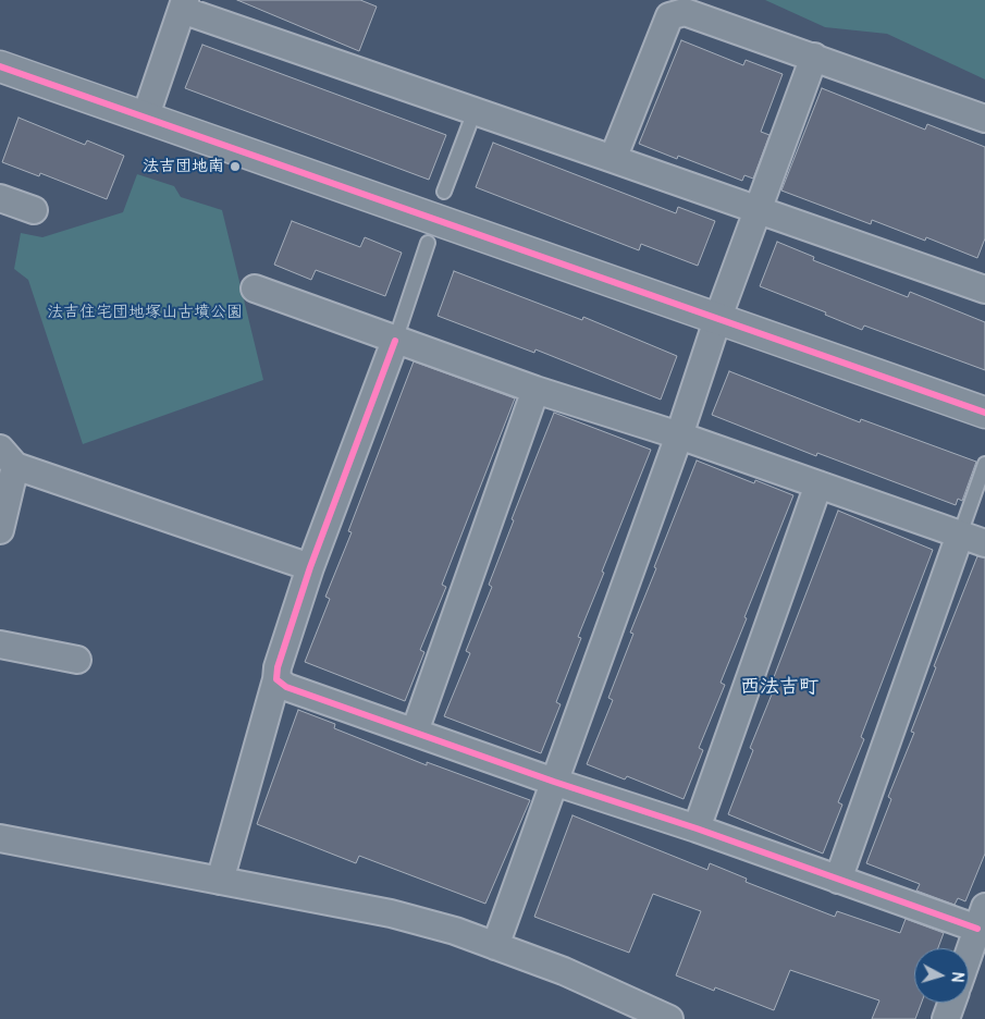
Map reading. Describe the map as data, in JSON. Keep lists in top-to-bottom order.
{
  "districts": ["西法吉町"],
  "parks": ["法吉住宅団地塚山古墳公園"],
  "places": ["法吉団地南"],
  "north": "right"
}
